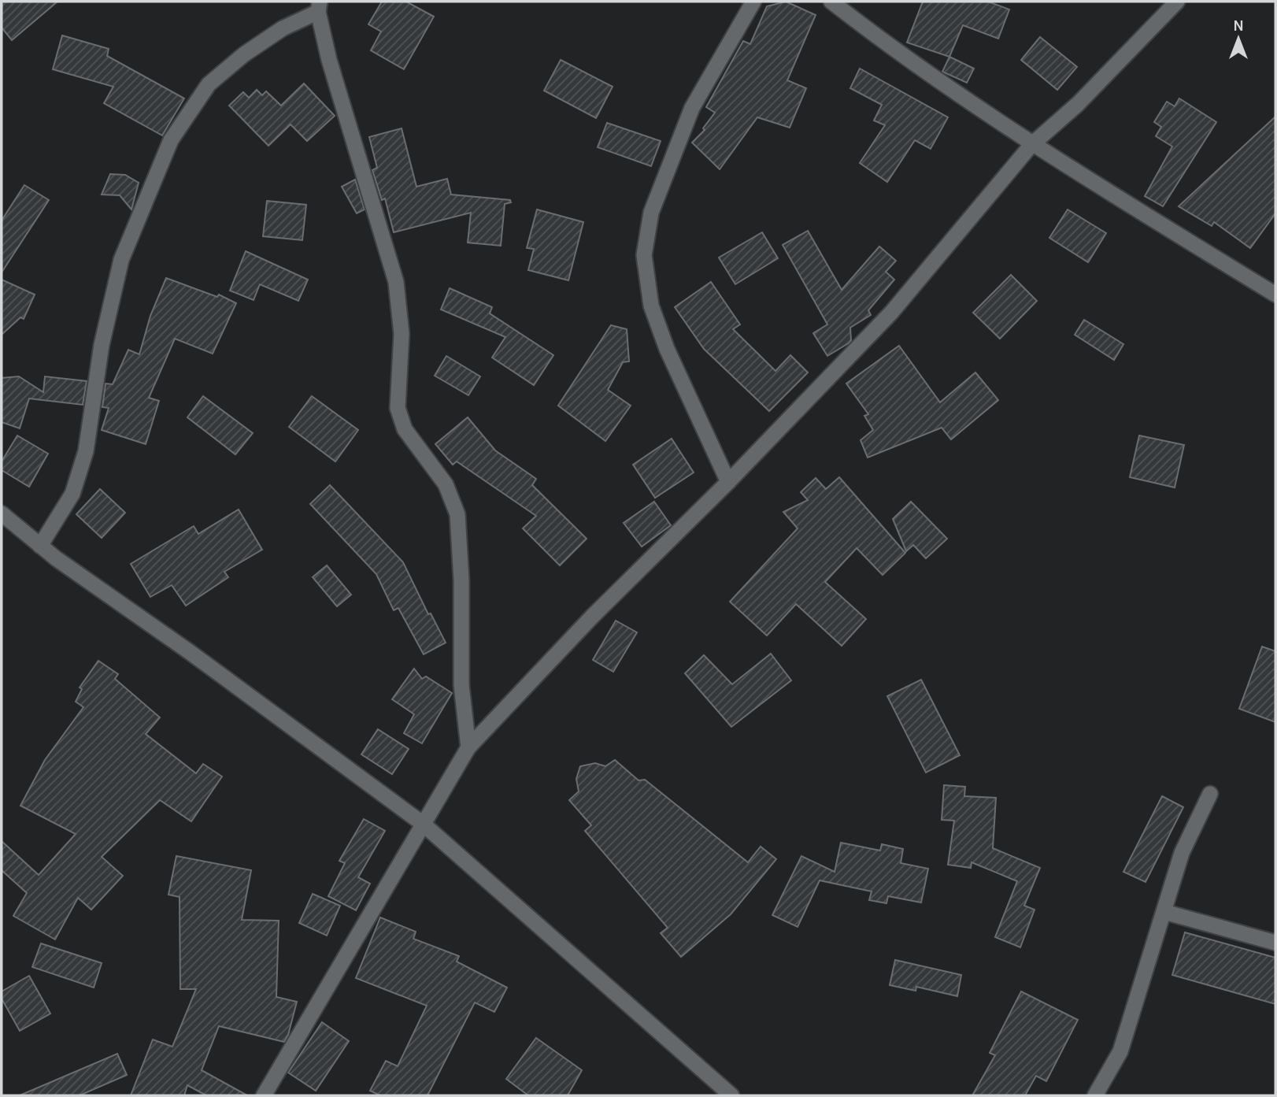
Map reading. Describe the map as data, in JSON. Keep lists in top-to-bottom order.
{
  "north": "top"
}
